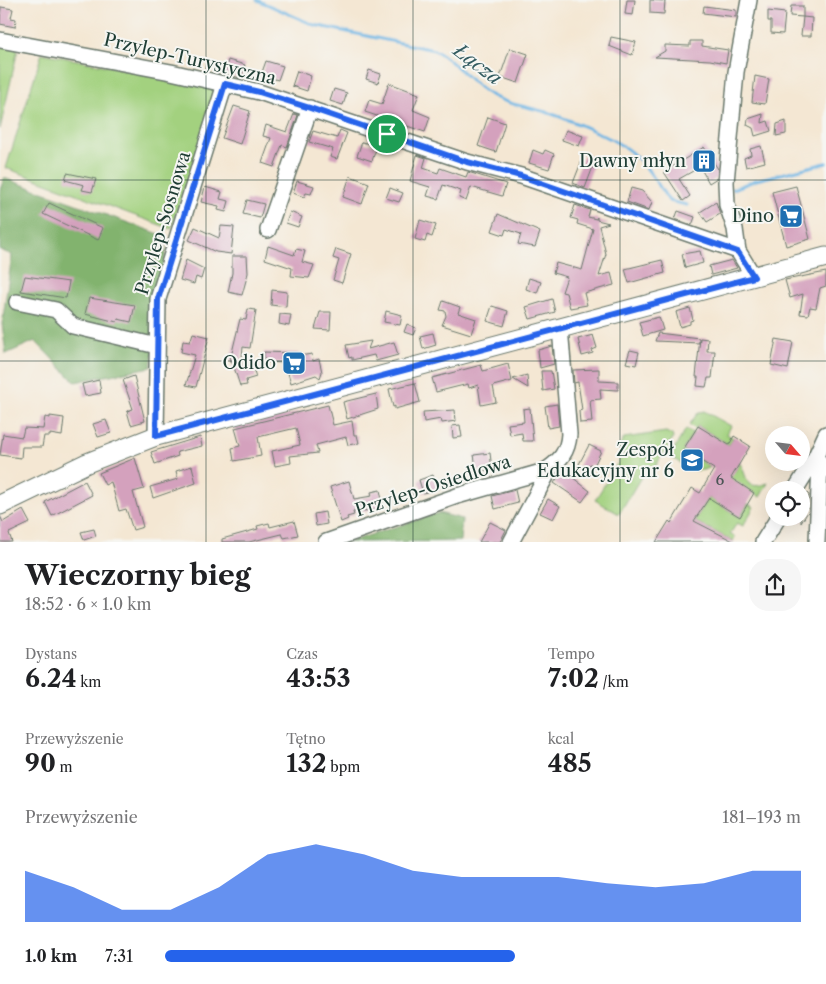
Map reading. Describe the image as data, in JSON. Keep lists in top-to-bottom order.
{
  "streets": {
    "street": ["Przylep-Turystyczna", "Przylep-Sosnowa", "Przylep-Osiedlowa"]
  },
  "crossings": [
    ["Przylep-Turystyczna", "Przylep-Sosnowa"]
  ],
  "water": ["Łącza"],
  "places": {
    "building": ["Dawny młyn"],
    "supermarket": ["Dino", "Odido"],
    "school or university": ["Zespół Edukacyjny nr 6"]
  },
  "house_numbers": ["6"],
  "north": "bottom right",
  "page": {
    "heading": ["Wieczorny bieg", "18:52 · 6 × 1.0 km"],
    "stats": [
      ["Dystans", "6.24 km"],
      ["Czas", "43:53"],
      ["Tempo", "7:02 /km"],
      ["Przewyższenie", "90 m"],
      ["Tętno", "132 bpm"],
      ["kcal", "485"]
    ],
    "chart": ["Przewyższenie", "181–193 m"],
    "list": [
      {
        "name": "1.0 km",
        "note": "7:31"
      }
    ]
  }
}
